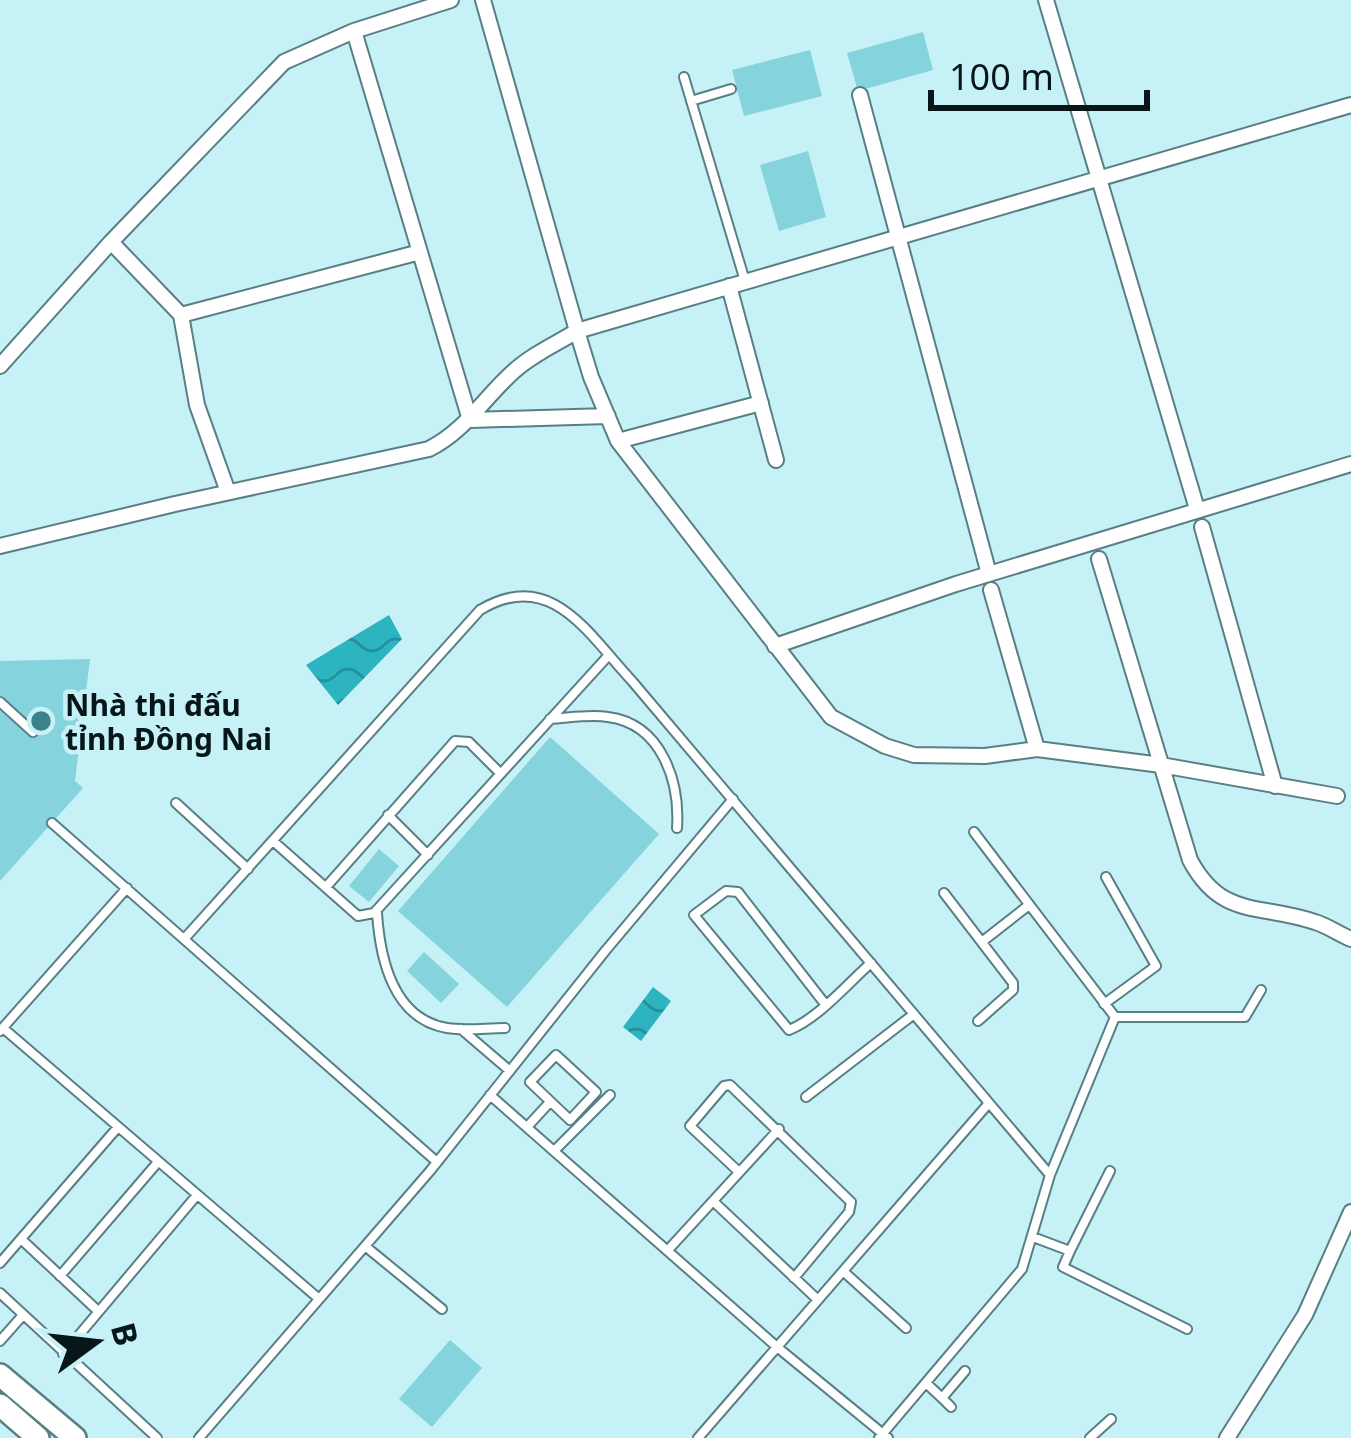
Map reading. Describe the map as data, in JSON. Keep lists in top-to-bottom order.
{
  "places": ["Nhà thi đấu tỉnh Đồng Nai"],
  "scale_bar": "100 m",
  "north": "right"
}
